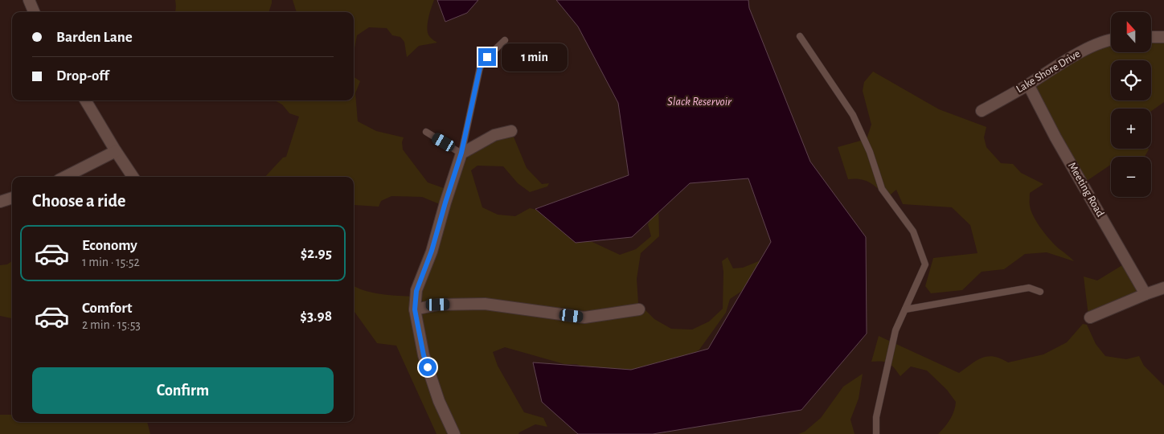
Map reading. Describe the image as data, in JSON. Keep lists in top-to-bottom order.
{
  "streets": {
    "street": ["Lake Shore Drive", "Meeting Road"]
  },
  "crossings": [
    ["Lake Shore Drive", "Meeting Road"]
  ],
  "water": ["Slack Reservoir"],
  "north": "top",
  "page": {
    "map_buttons": ["+", "−"],
    "banner": ["Barden Lane", "Drop-off"],
    "bubble": "1 min",
    "heading": "Choose a ride",
    "list": [
      {
        "name": "Economy",
        "note": "1 min · 15:52",
        "value": "$2.95"
      },
      {
        "name": "Comfort",
        "note": "2 min · 15:53",
        "value": "$3.98"
      }
    ],
    "buttons": "Confirm"
  }
}
